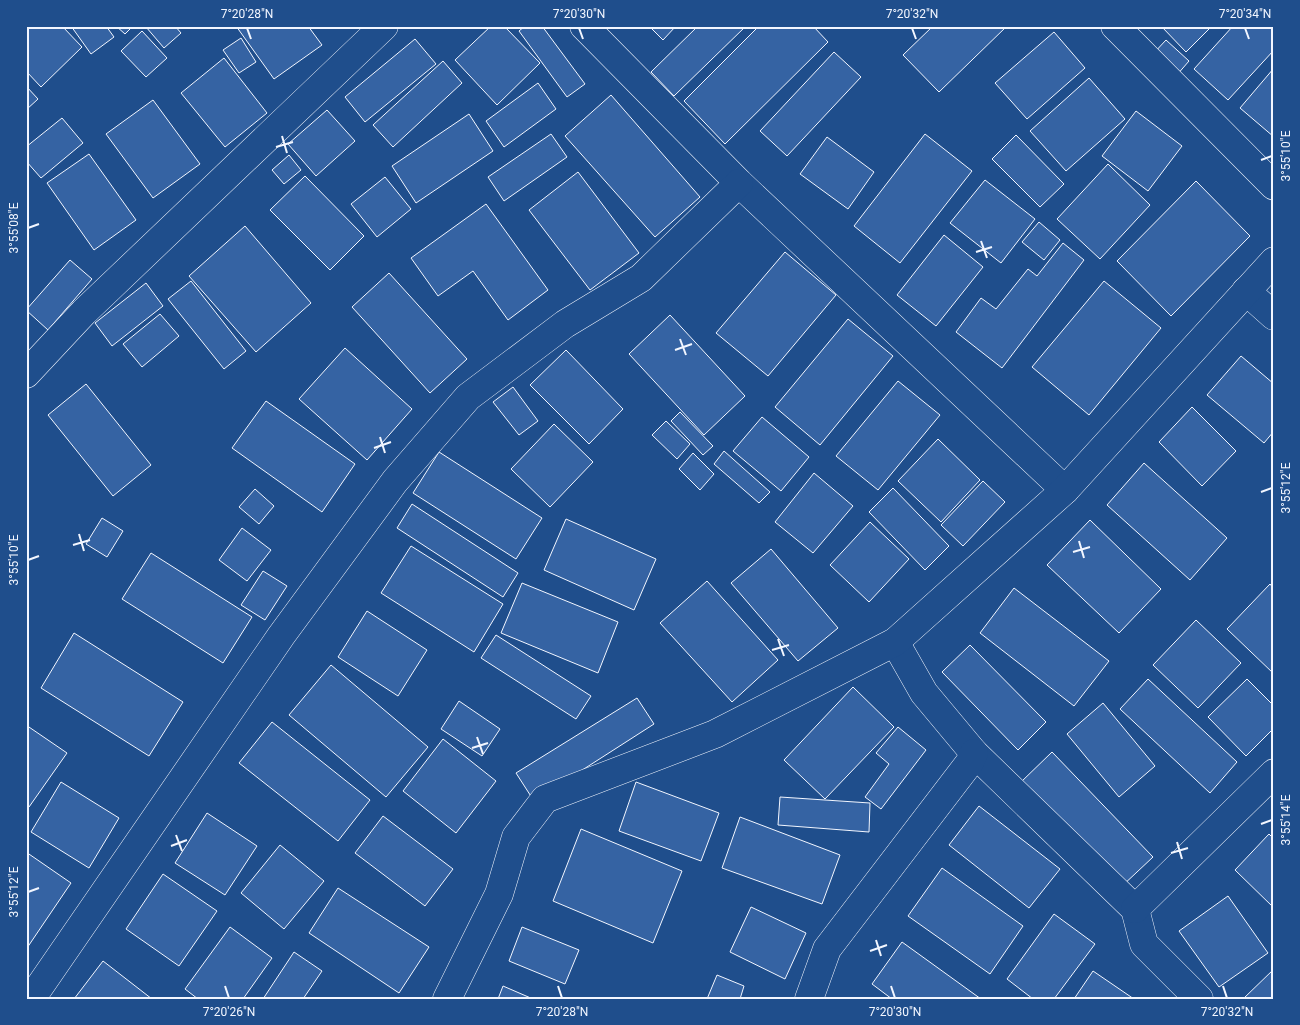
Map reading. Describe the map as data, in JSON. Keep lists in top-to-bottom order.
{
  "coordinates": [
    "7°20'28\"N",
    "7°20'30\"N",
    "7°20'32\"N",
    "7°20'34\"N",
    "3°55'10\"E",
    "3°55'08\"E",
    "3°55'12\"E",
    "3°55'14\"E",
    "7°20'26\"N"
  ]
}
